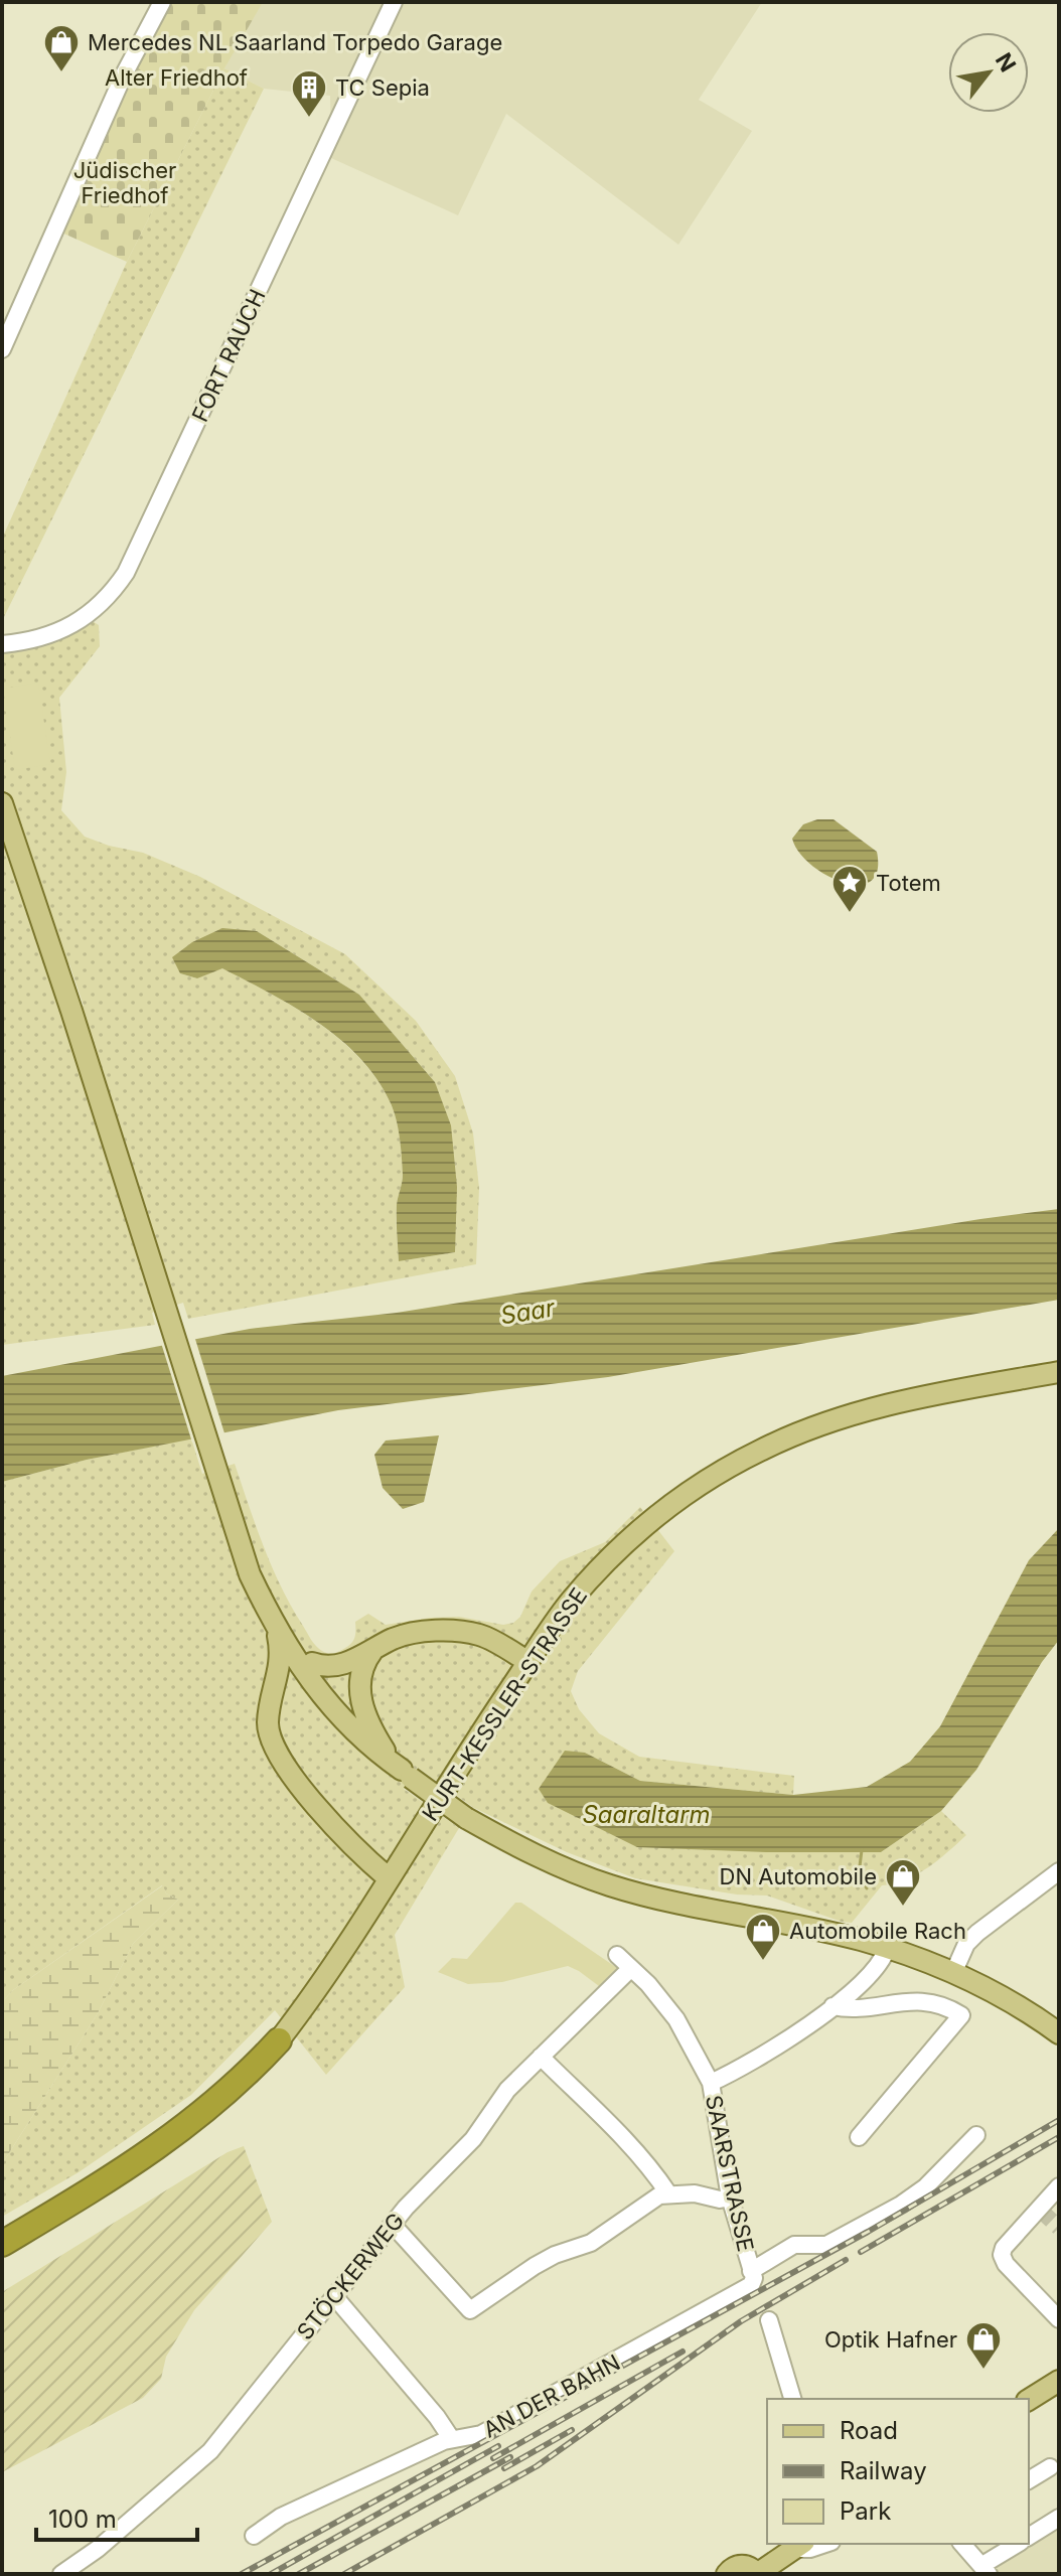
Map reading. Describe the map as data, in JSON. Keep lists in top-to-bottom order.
{
  "streets": {
    "main road": ["KURT-KESSLER-STRASSE"],
    "street": [
      "FORT RAUCH",
      "SAARSTRASSE",
      "STÖCKERWEG",
      "AN DER BAHN"
    ]
  },
  "crossings": [
    ["SAARSTRASSE", "STÖCKERWEG"],
    ["SAARSTRASSE", "AN DER BAHN"]
  ],
  "water": ["Saar", "Saaraltarm"],
  "parks": ["Alter Friedhof", "Jüdischer Friedhof"],
  "places": {
    "shop": [
      "Mercedes NL Saarland Torpedo Garage",
      "DN Automobile",
      "Automobile Rach",
      "Optik Hafner"
    ],
    "building": ["TC Sepia"],
    "place": ["Totem"]
  },
  "legend": ["Road", "Railway", "Park"],
  "scale_bar": "100 m",
  "north": "top right"
}
